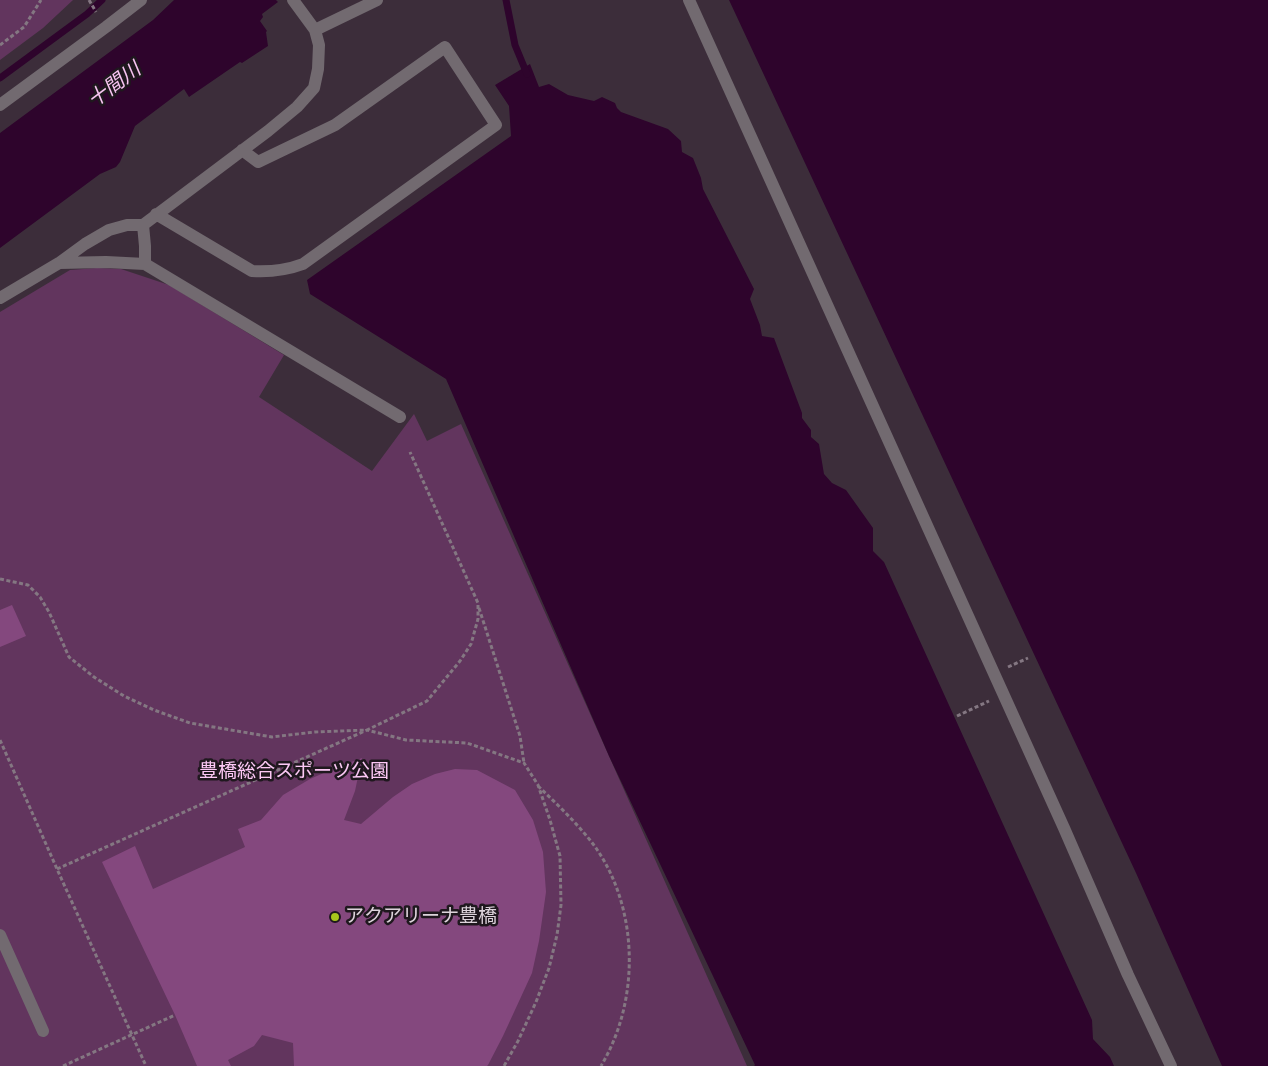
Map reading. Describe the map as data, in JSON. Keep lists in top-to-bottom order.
{
  "water": ["十間川"],
  "parks": ["豊橋総合スポーツ公園"],
  "places": ["アクアリーナ豊橋"]
}
